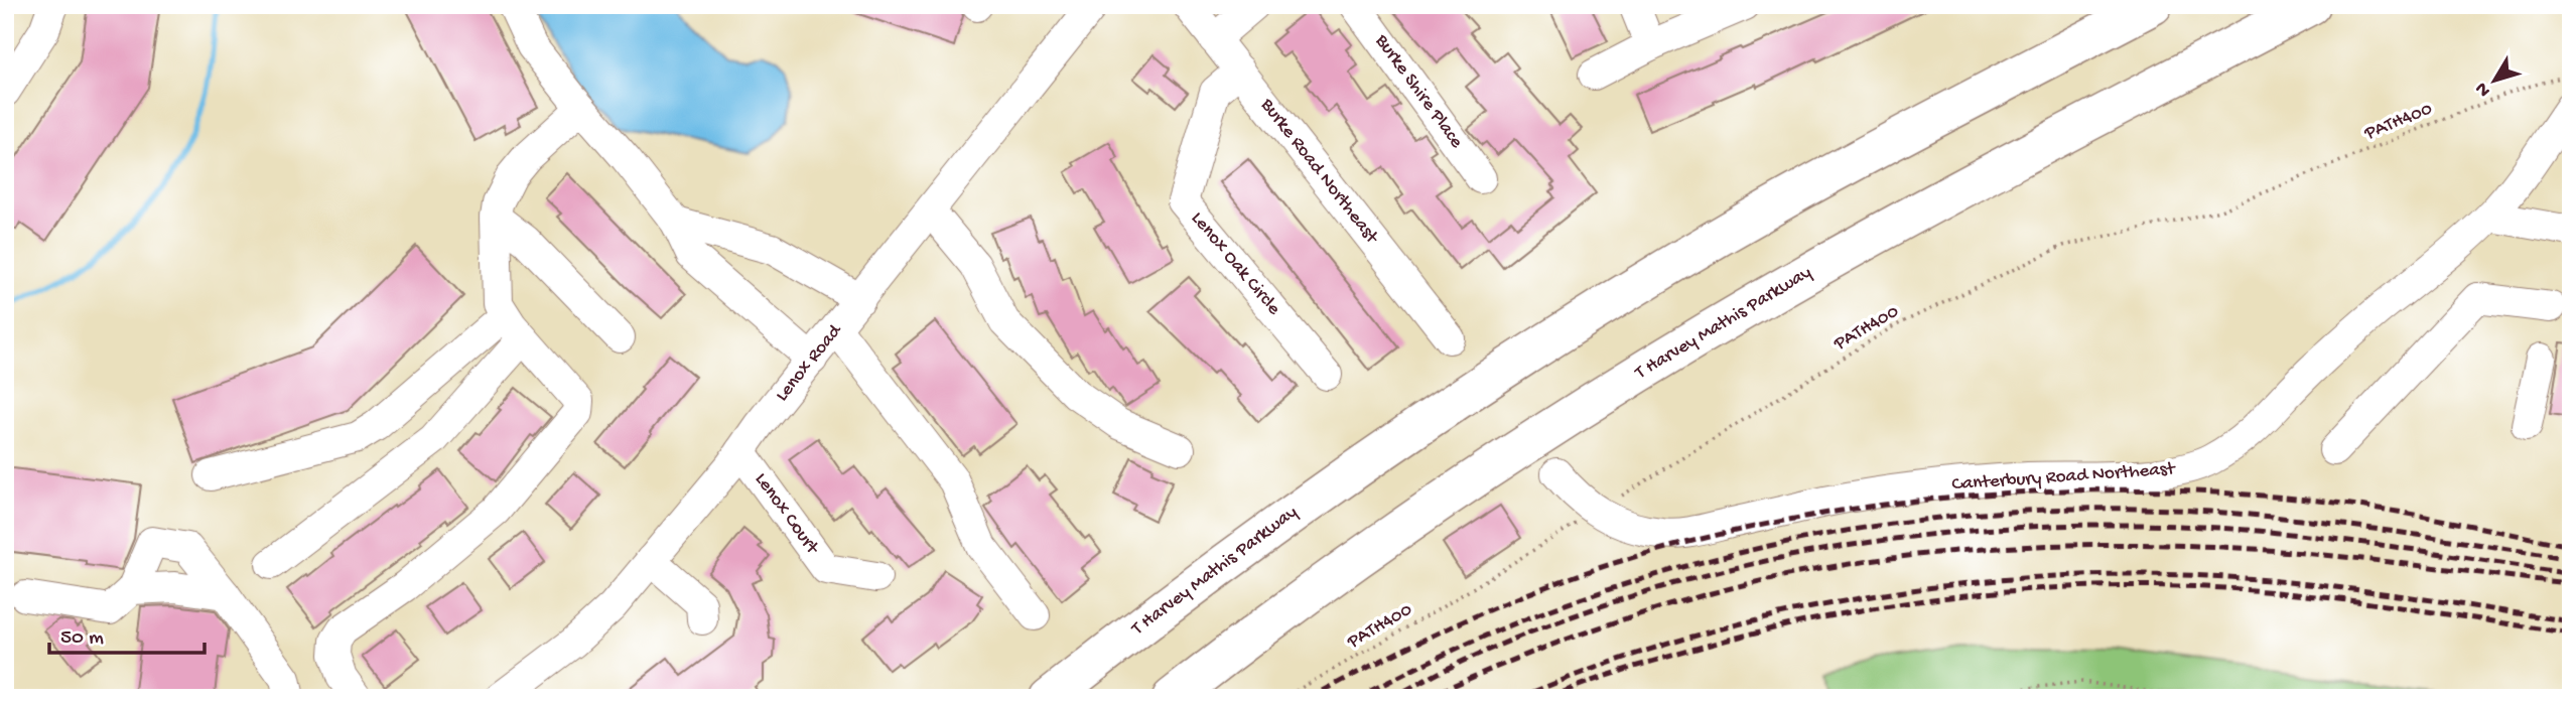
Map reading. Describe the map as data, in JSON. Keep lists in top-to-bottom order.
{
  "streets": {
    "highway": ["T Harvey Mathis Parkway"],
    "street": [
      "Burke Shire Place",
      "Burke Road Northeast",
      "Lenox Oak Circle",
      "Lenox Road",
      "Canterbury Road Northeast",
      "Lenox Court"
    ],
    "path": ["PATH400"]
  },
  "crossings": [
    ["PATH400", "Canterbury Road Northeast"],
    ["Burke Road Northeast", "Lenox Oak Circle"],
    ["Lenox Road", "Lenox Court"]
  ],
  "scale_bar": "50 m",
  "north": "bottom left"
}
